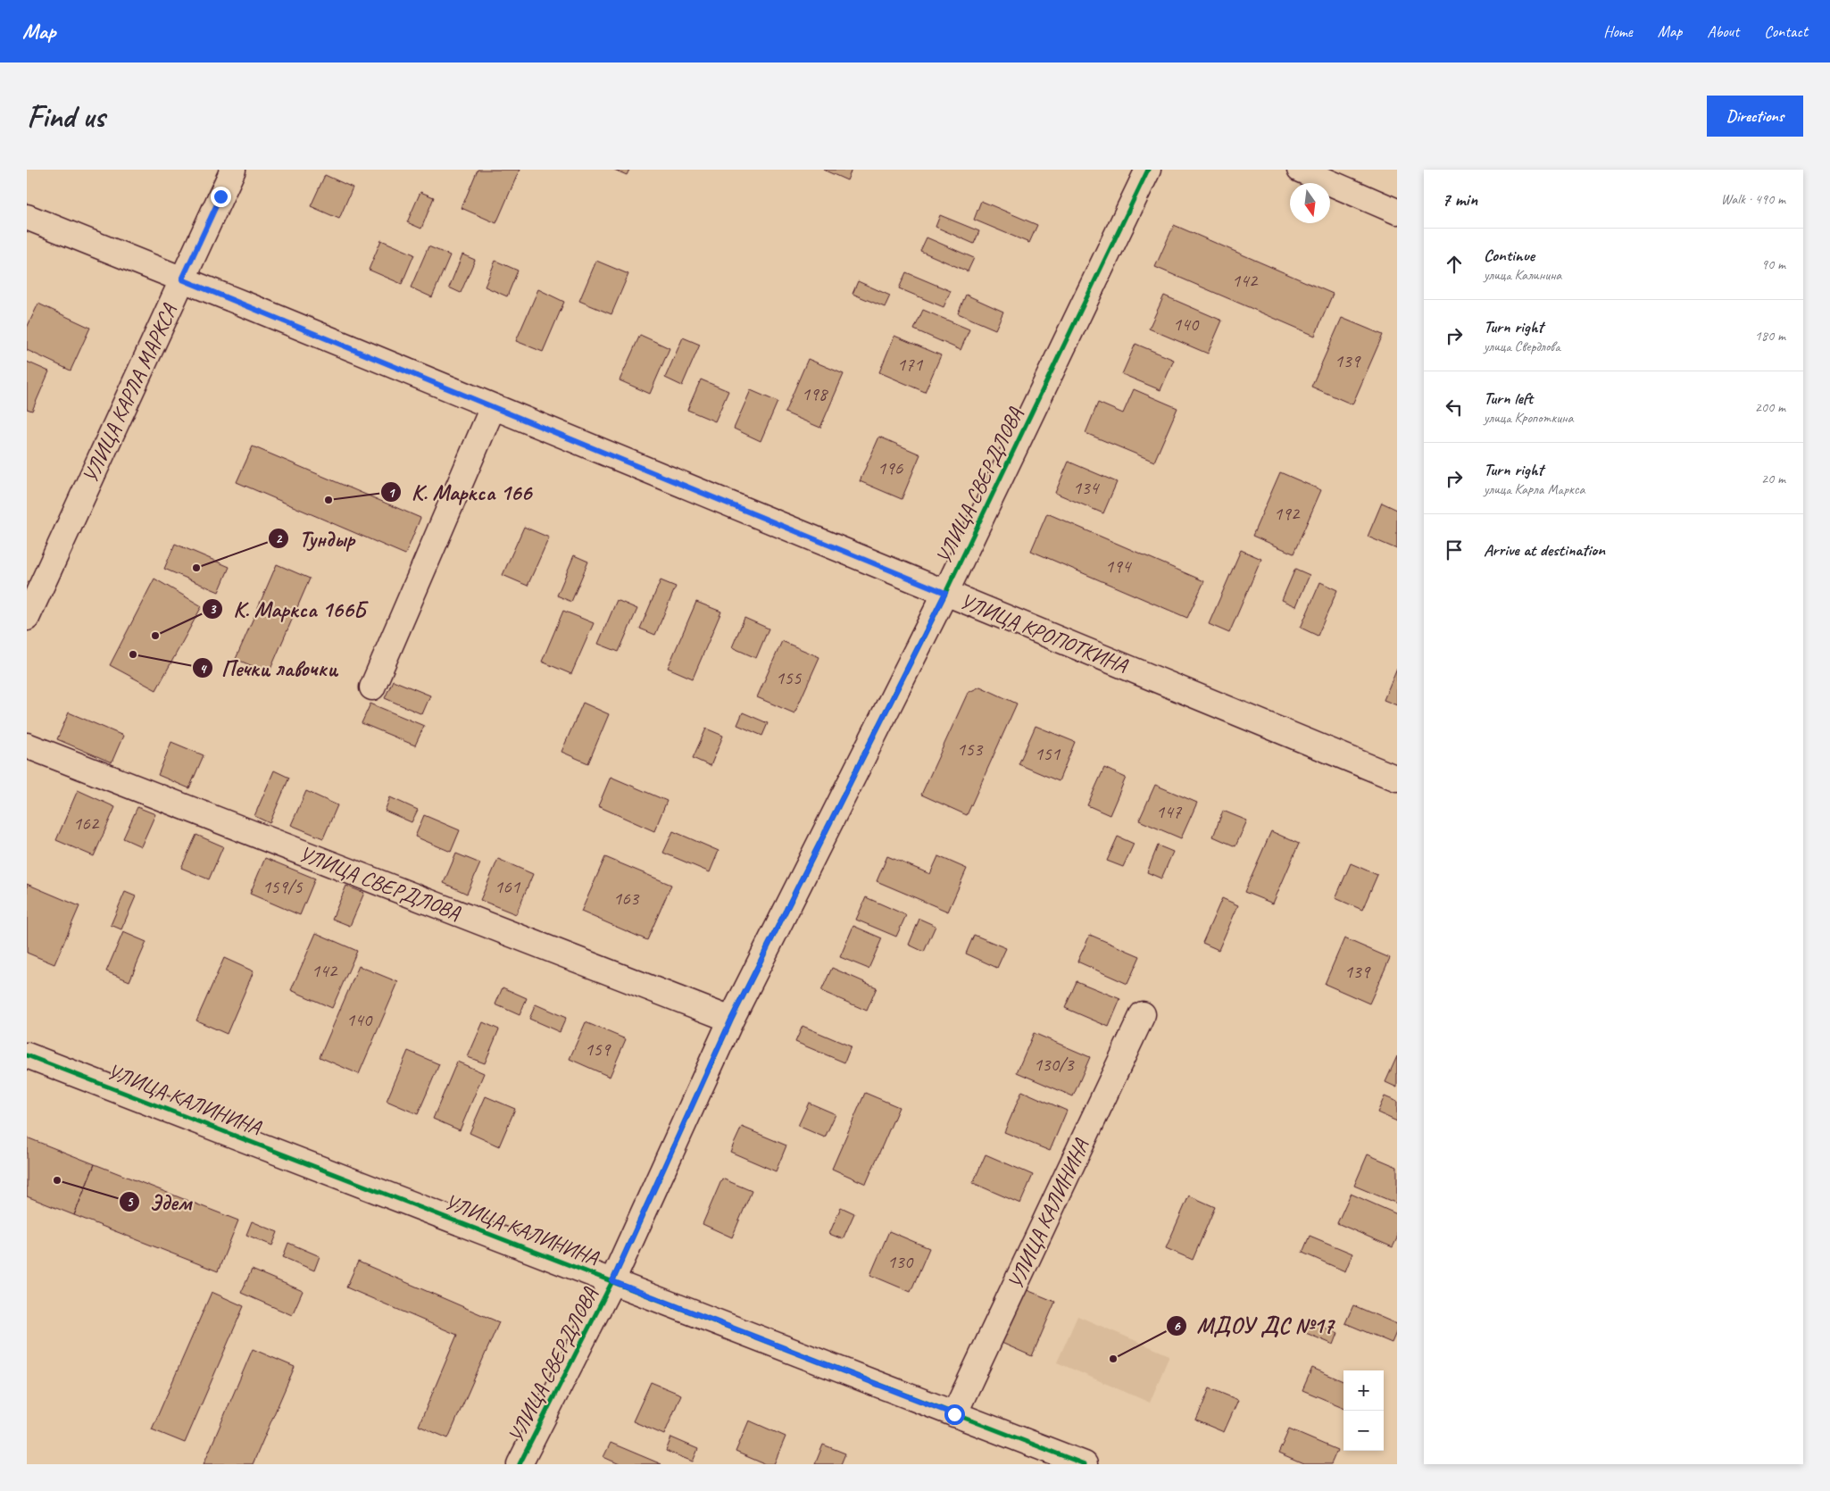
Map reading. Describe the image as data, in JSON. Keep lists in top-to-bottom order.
{
  "streets": {
    "street": [
      "УЛИЦА КАРЛА МАРКСА",
      "УЛИЦА СВЕРДЛОВА",
      "УЛИЦА КРОПОТКИНА",
      "УЛИЦА КАЛИНИНА"
    ]
  },
  "crossings": [
    ["УЛИЦА КАРЛА МАРКСА", "УЛИЦА КРОПОТКИНА"],
    ["УЛИЦА СВЕРДЛОВА", "УЛИЦА КРОПОТКИНА"],
    ["УЛИЦА СВЕРДЛОВА", "УЛИЦА КАЛИНИНА"]
  ],
  "places": [
    "К. Маркса 166",
    "Тундыр",
    "К. Маркса 166Б",
    "Печки лавочки",
    "Эдем",
    "МДОУ ДС №17"
  ],
  "house_numbers": [
    "142",
    "140",
    "139",
    "171",
    "198",
    "196",
    "134",
    "192",
    "194",
    "155",
    "153",
    "151",
    "147",
    "162",
    "159/5",
    "161",
    "163",
    "142",
    "139",
    "140",
    "159",
    "130/3",
    "130"
  ],
  "north": "bottom",
  "page": {
    "header": "Map",
    "nav": [
      "Home",
      "Map",
      "About",
      "Contact"
    ],
    "buttons": "Directions",
    "title": "Find us",
    "heading": ["7 min", "Walk · 490 m"],
    "list": [
      ["Continue", "улица Калинина", "90 m"],
      ["Turn right", "улица Свердлова", "180 m"],
      ["Turn left", "улица Кропоткина", "200 m"],
      ["Turn right", "улица Карла Маркса", "20 m"],
      "Arrive at destination"
    ],
    "map_buttons": ["+", "−"]
  }
}
